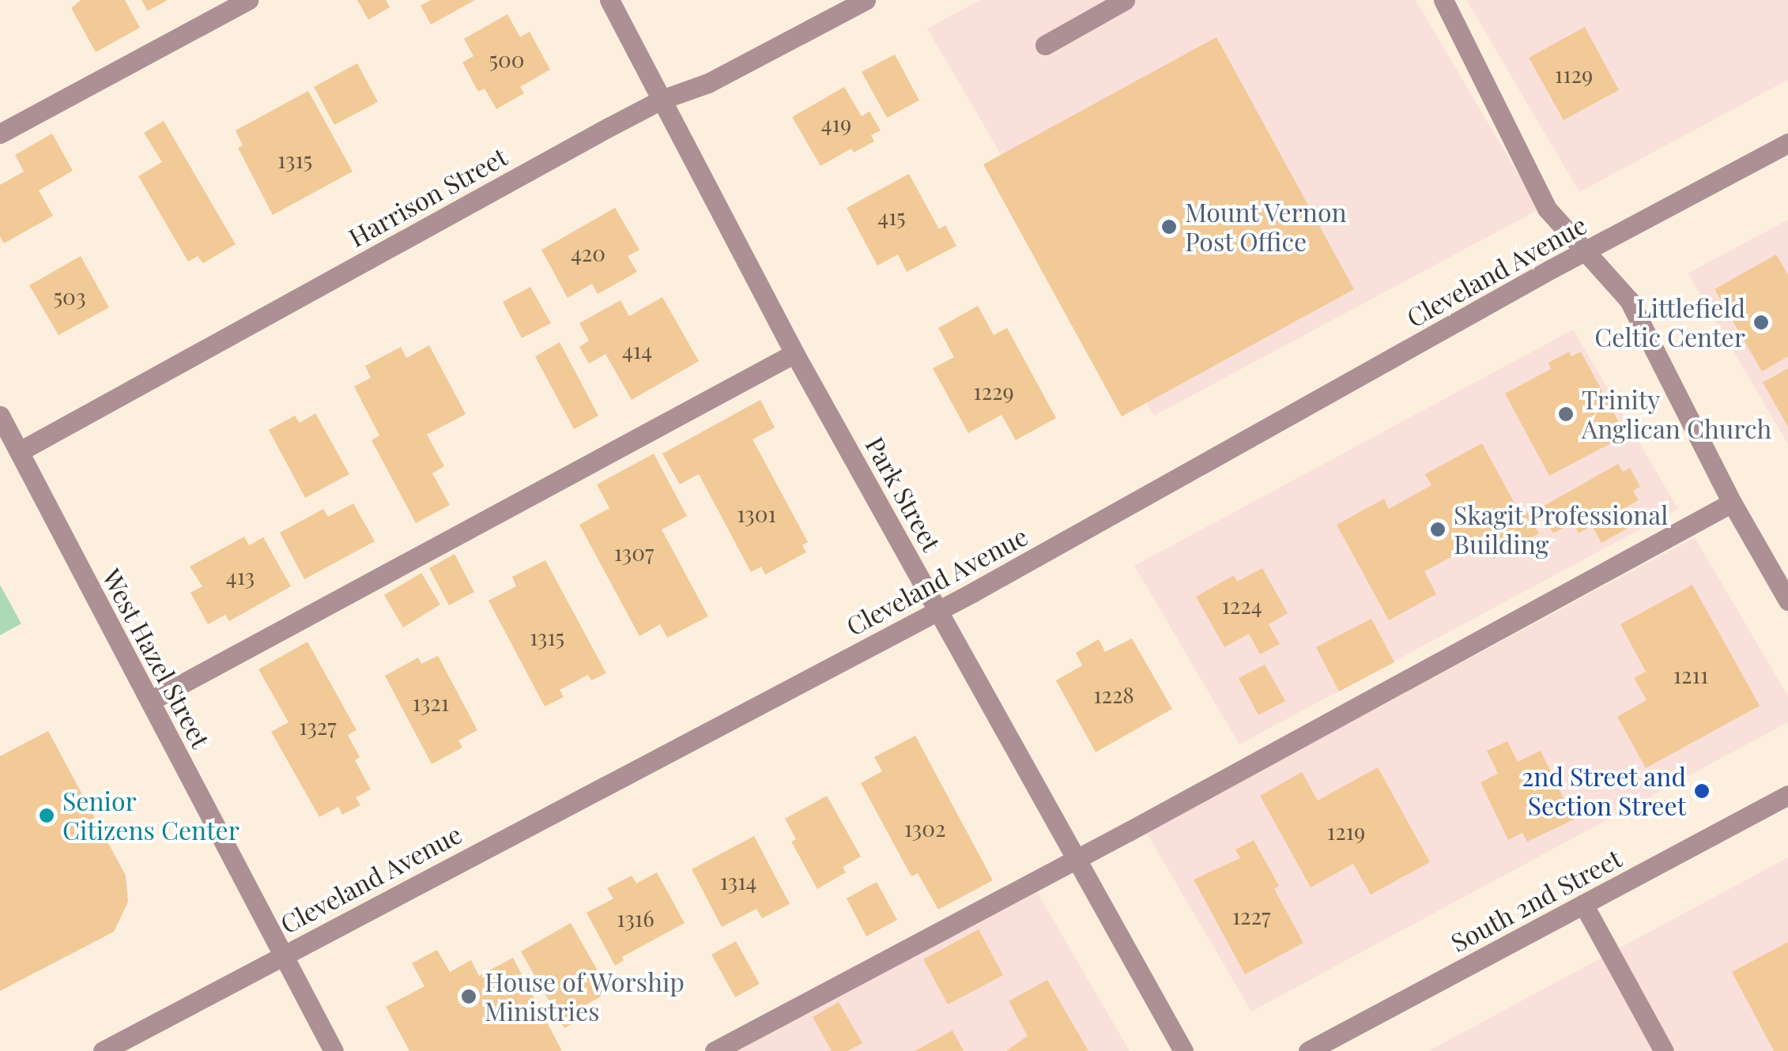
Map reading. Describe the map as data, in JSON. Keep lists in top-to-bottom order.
{
  "streets": {
    "street": [
      "Harrison Street",
      "Cleveland Avenue",
      "Park Street",
      "West Hazel Street",
      "South 2nd Street"
    ]
  },
  "crossings": [
    ["Harrison Street", "Park Street"],
    ["Harrison Street", "West Hazel Street"],
    ["Cleveland Avenue", "Park Street"],
    ["Cleveland Avenue", "West Hazel Street"]
  ],
  "places": [
    "Mount Vernon Post Office",
    "Littlefield Celtic Center",
    "Trinity Anglican Church",
    "Skagit Professional Building",
    "2nd Street and Section Street",
    "Senior Citizens Center",
    "House of Worship Ministries"
  ],
  "house_numbers": [
    "500",
    "1129",
    "419",
    "1315",
    "415",
    "420",
    "503",
    "414",
    "1229",
    "1301",
    "1307",
    "413",
    "1224",
    "1315",
    "1211",
    "1228",
    "1321",
    "1327",
    "1302",
    "1219",
    "1314",
    "1227",
    "1316"
  ]
}
